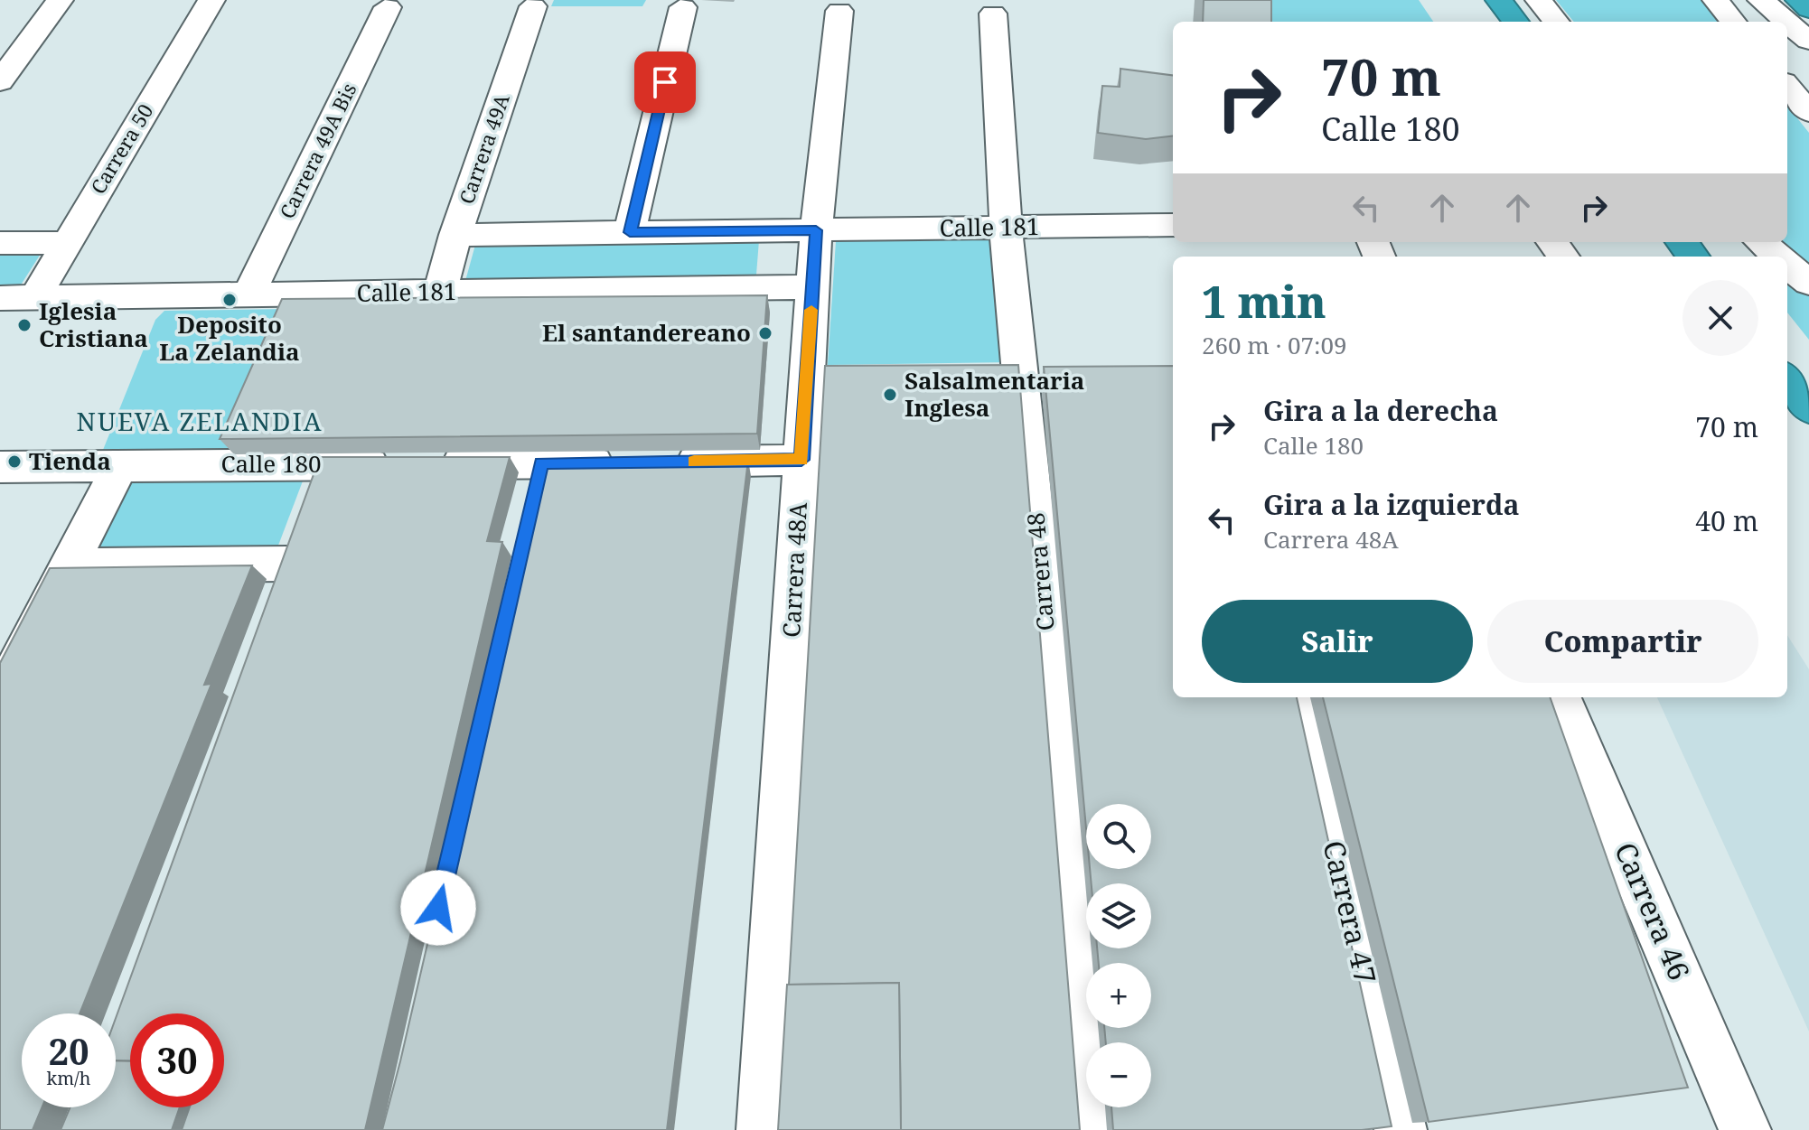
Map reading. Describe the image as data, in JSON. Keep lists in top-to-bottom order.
{
  "streets": {
    "street": [
      "Carrera 50",
      "Carrera 49A",
      "Carrera 49A Bis",
      "Calle 181",
      "Calle 180",
      "Carrera 48A",
      "Carrera 48",
      "Carrera 46",
      "Carrera 47"
    ]
  },
  "crossings": [
    ["Carrera 50", "Calle 181"],
    ["Carrera 49A", "Calle 181"],
    ["Carrera 49A Bis", "Calle 181"],
    ["Calle 181", "Carrera 48A"],
    ["Calle 181", "Carrera 48"]
  ],
  "districts": ["NUEVA ZELANDIA"],
  "places": [
    "Deposito La Zelandia",
    "Iglesia Cristiana",
    "El santandereano",
    "Salsalmentaria Inglesa",
    "Tienda"
  ],
  "page": {
    "turn": ["70 m", "Calle 180"],
    "heading": ["1 min", "260 m · 07:09"],
    "list": [
      {
        "name": "Gira a la derecha",
        "note": "Calle 180",
        "value": "70 m"
      },
      {
        "name": "Gira a la izquierda",
        "note": "Carrera 48A",
        "value": "40 m"
      }
    ],
    "buttons": ["Salir", "Compartir"],
    "map_buttons": ["+", "−"],
    "speed": "20 km/h",
    "limit": "30"
  }
}
